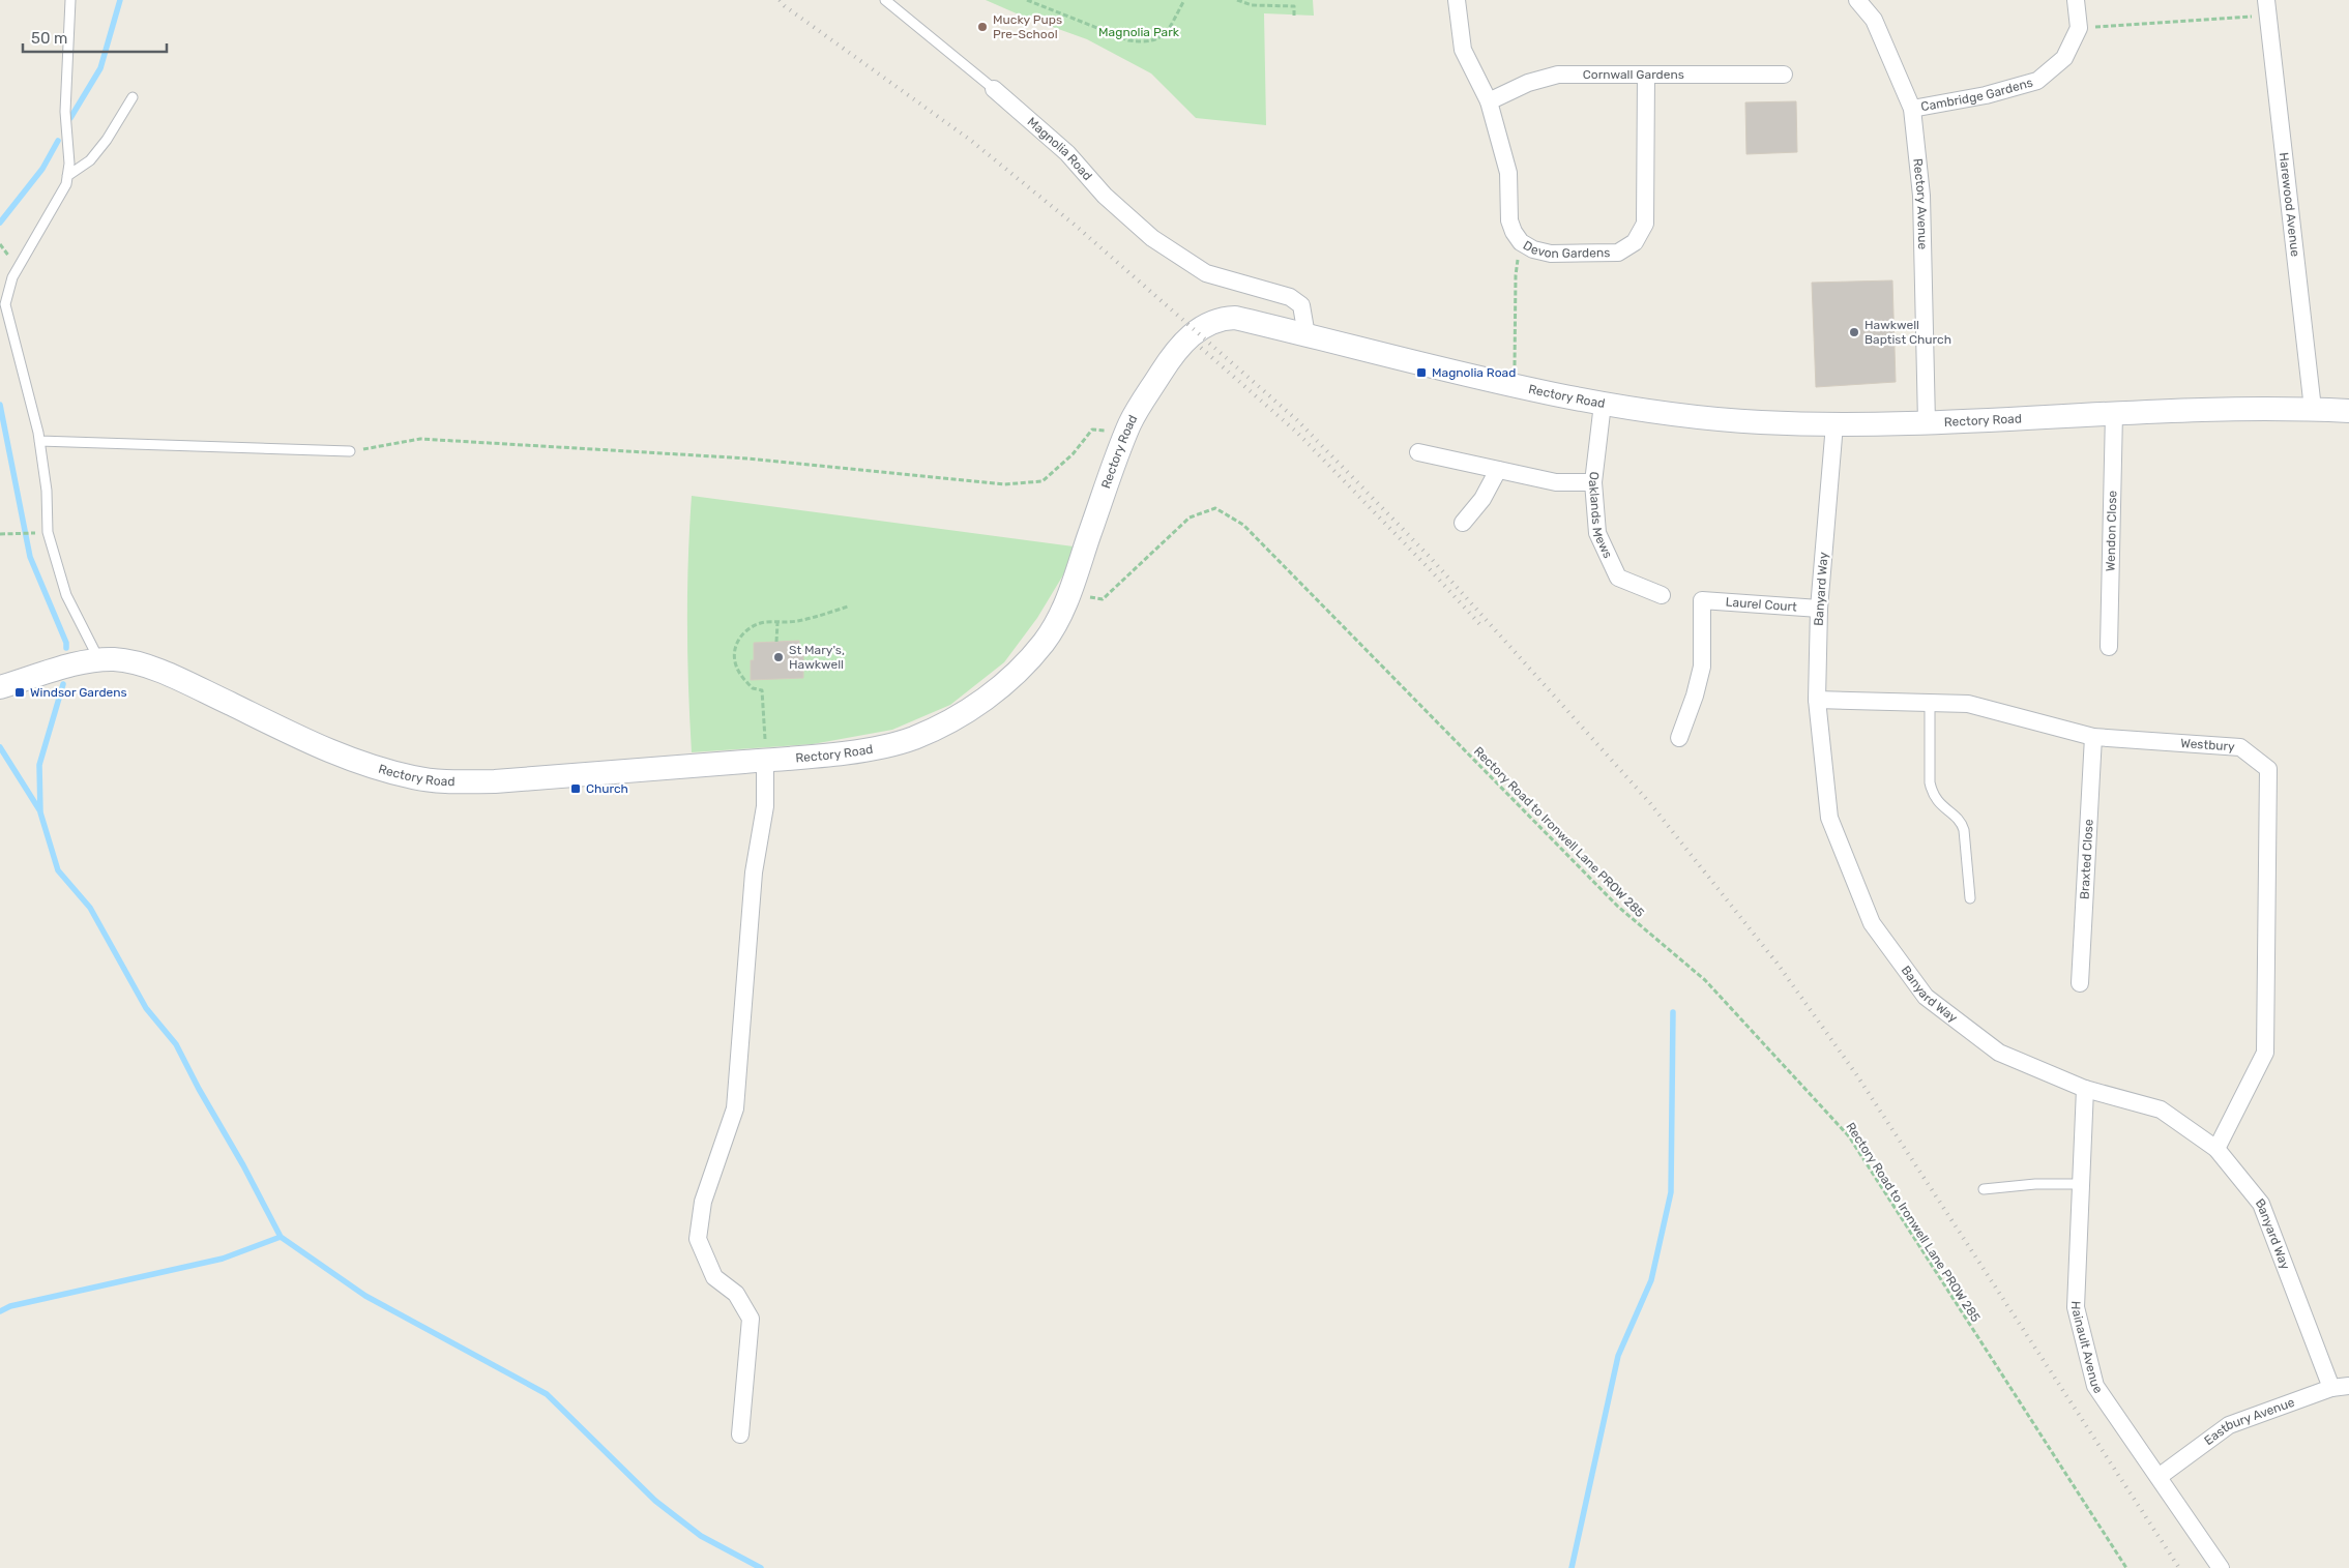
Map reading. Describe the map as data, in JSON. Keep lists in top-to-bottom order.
{
  "streets": {
    "street": [
      "Cornwall Gardens",
      "Cambridge Gardens",
      "Magnolia Road",
      "Rectory Avenue",
      "Harewood Avenue",
      "Devon Gardens",
      "Rectory Road",
      "Oaklands Mews",
      "Wendon Close",
      "Banyard Way",
      "Laurel Court",
      "Westbury",
      "Braxted Close",
      "Hainault Avenue",
      "Eastbury Avenue"
    ],
    "path": ["Rectory Road to Ironwell Lane PROW 285"]
  },
  "crossings": [
    ["Cornwall Gardens", "Devon Gardens"],
    ["Cambridge Gardens", "Rectory Avenue"],
    ["Magnolia Road", "Rectory Road"],
    ["Rectory Avenue", "Rectory Road"],
    ["Harewood Avenue", "Rectory Road"],
    ["Rectory Road", "Oaklands Mews"],
    ["Rectory Road", "Wendon Close"],
    ["Rectory Road", "Banyard Way"],
    ["Rectory Road", "Rectory Road to Ironwell Lane PROW 285"],
    ["Banyard Way", "Laurel Court"],
    ["Banyard Way", "Westbury"],
    ["Banyard Way", "Hainault Avenue"],
    ["Banyard Way", "Eastbury Avenue"],
    ["Westbury", "Braxted Close"],
    ["Hainault Avenue", "Eastbury Avenue"]
  ],
  "parks": ["Magnolia Park"],
  "places": {
    "other": ["Mucky Pups Pre-School", "Hawkwell Baptist Church", "St Mary's, Hawkwell"],
    "transit": ["Magnolia Road", "Windsor Gardens", "Church"]
  },
  "scale_bar": "50 m"
}
